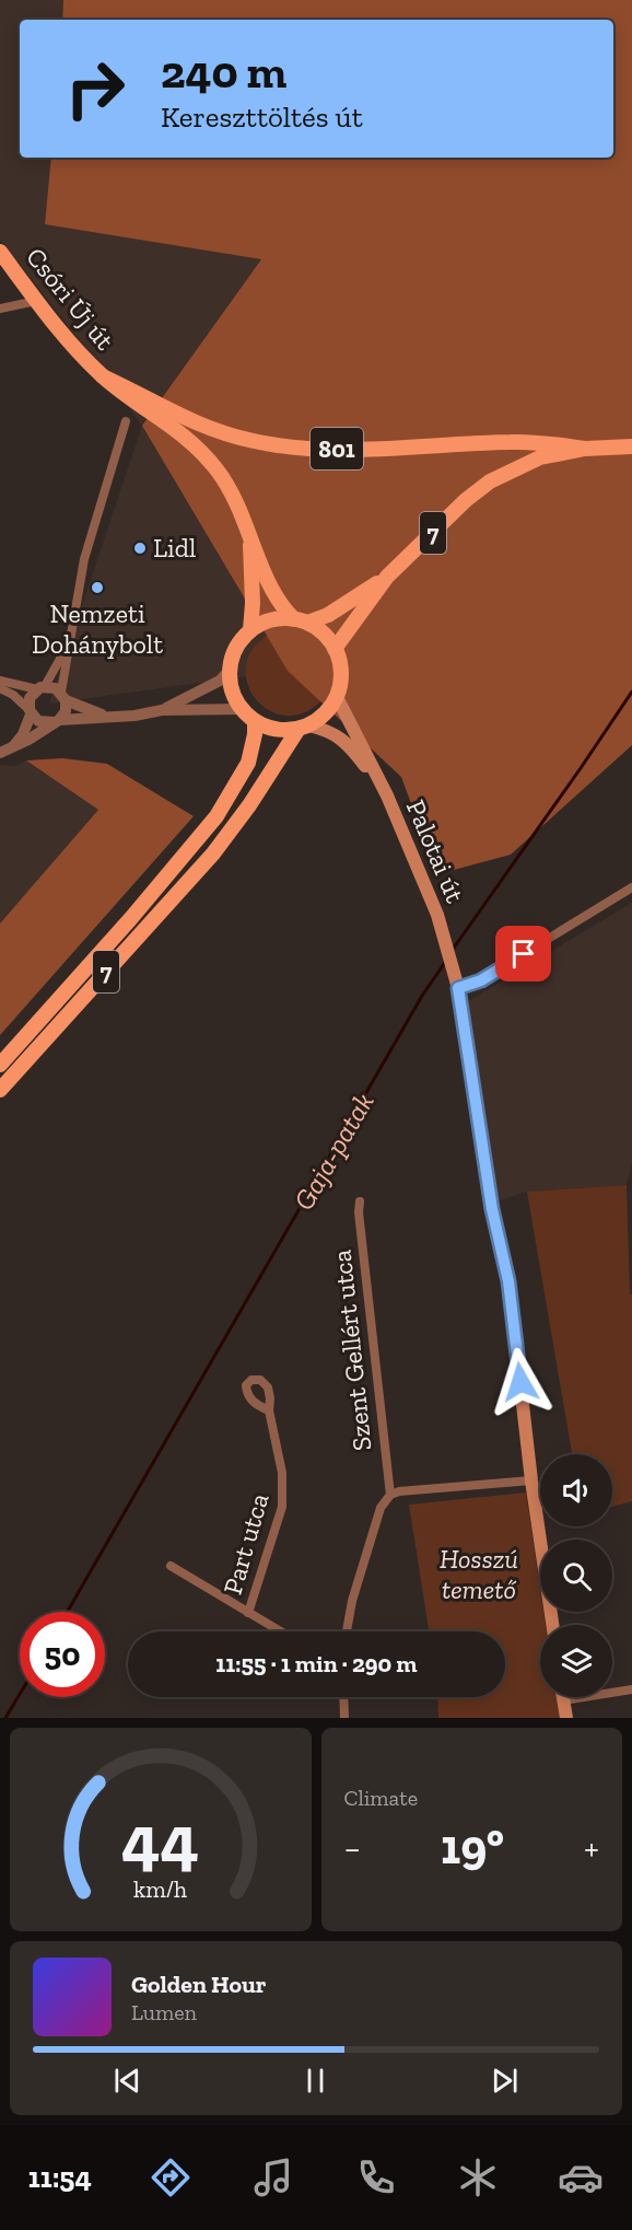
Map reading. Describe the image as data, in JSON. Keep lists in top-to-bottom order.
{
  "streets": {
    "main road": [
      "Csóri Új út",
      "801",
      "7",
      "Palotai út"
    ],
    "street": ["Szent Gellért utca", "Part utca"]
  },
  "crossings": [
    ["Csóri Új út", "801"],
    ["801", "7"],
    ["801", "Palotai út"],
    ["7", "Palotai út"]
  ],
  "water": ["Gaja-patak"],
  "parks": ["Hosszú temető"],
  "places": ["Lidl", "Nemzeti Dohánybolt"],
  "page": {
    "turn": ["240 m", "Kereszttöltés út"],
    "limit": "50",
    "trip": "11:55 · 1 min · 290 m",
    "tile": "Climate",
    "heat": ["−", "19°", "+"],
    "song": ["Golden Hour", "Lumen"],
    "tabs": "11:54",
    "gauge": ["44", "km/h"]
  }
}
